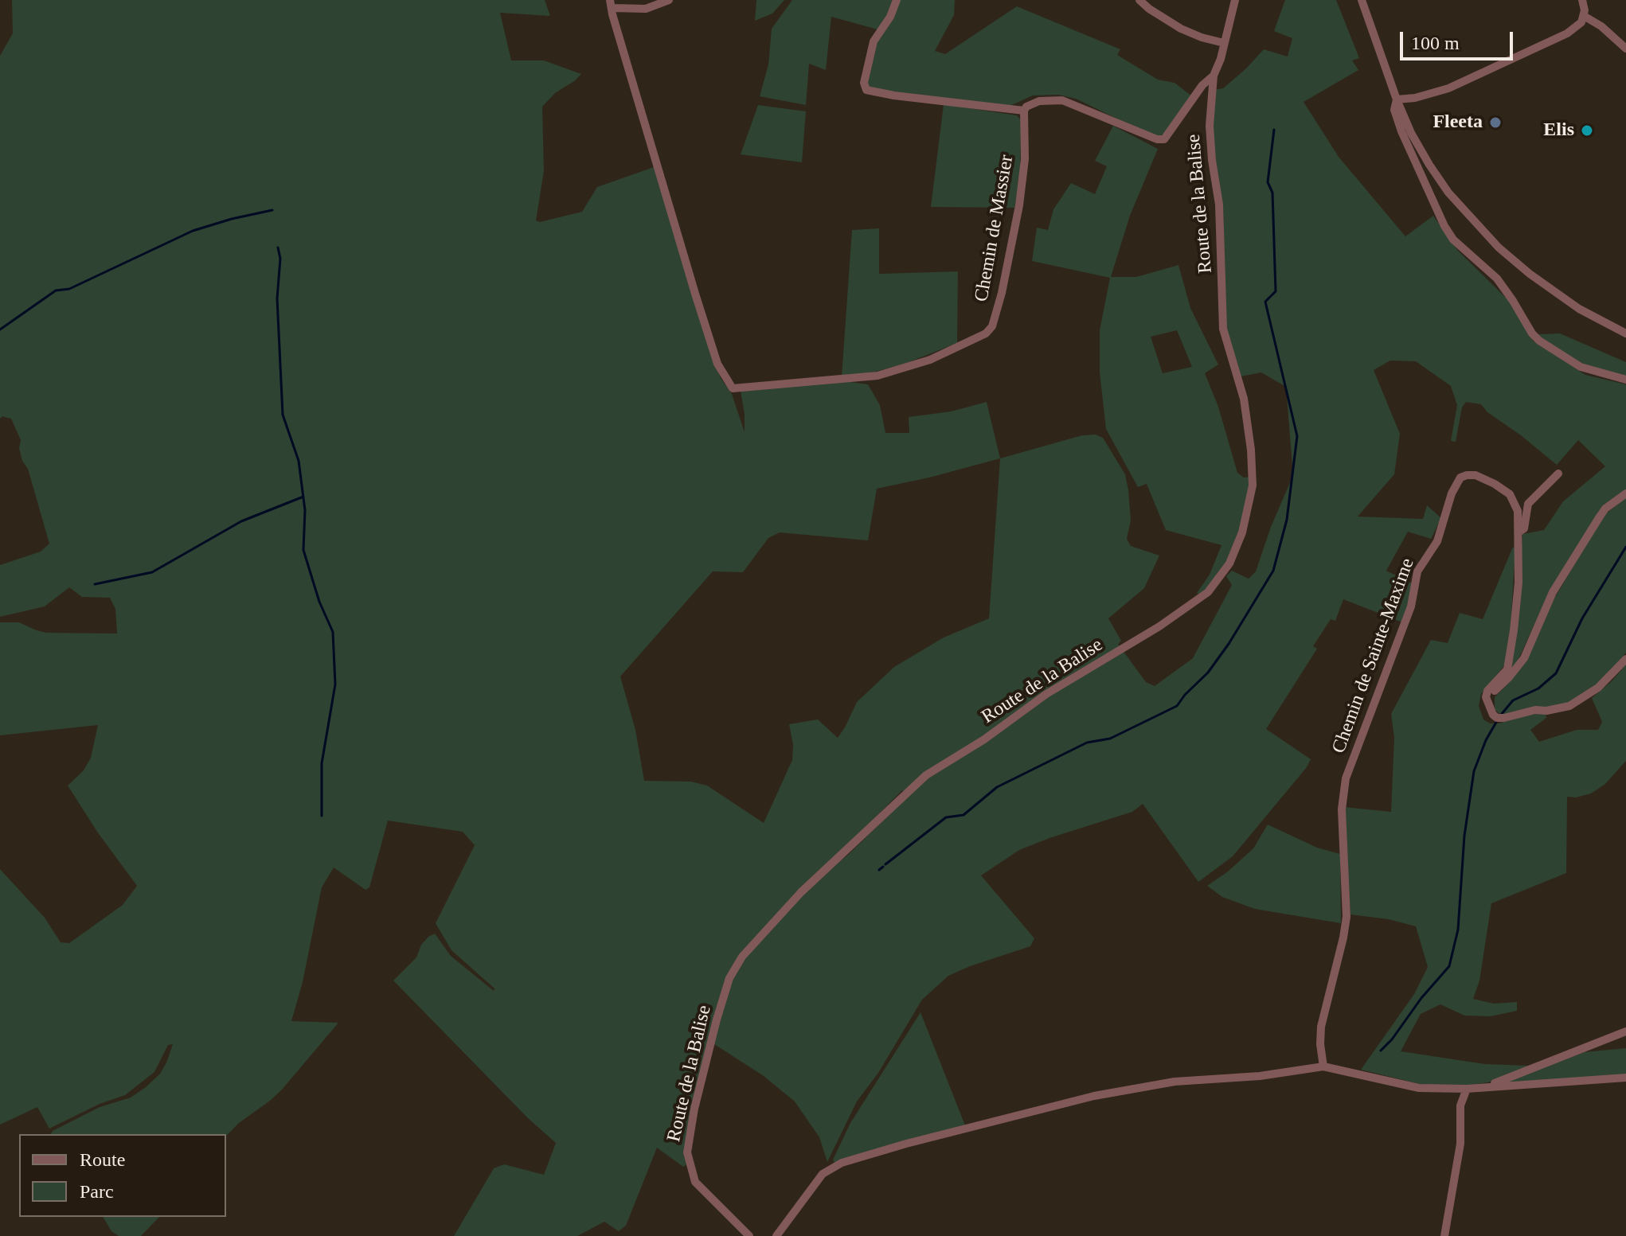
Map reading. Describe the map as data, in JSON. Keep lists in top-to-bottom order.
{
  "streets": {
    "street": ["Route de la Balise", "Chemin de Massier", "Chemin de Sainte-Maxime"]
  },
  "places": ["Fleeta", "Elis"],
  "legend": ["Route", "Parc"],
  "scale_bar": "100 m"
}
